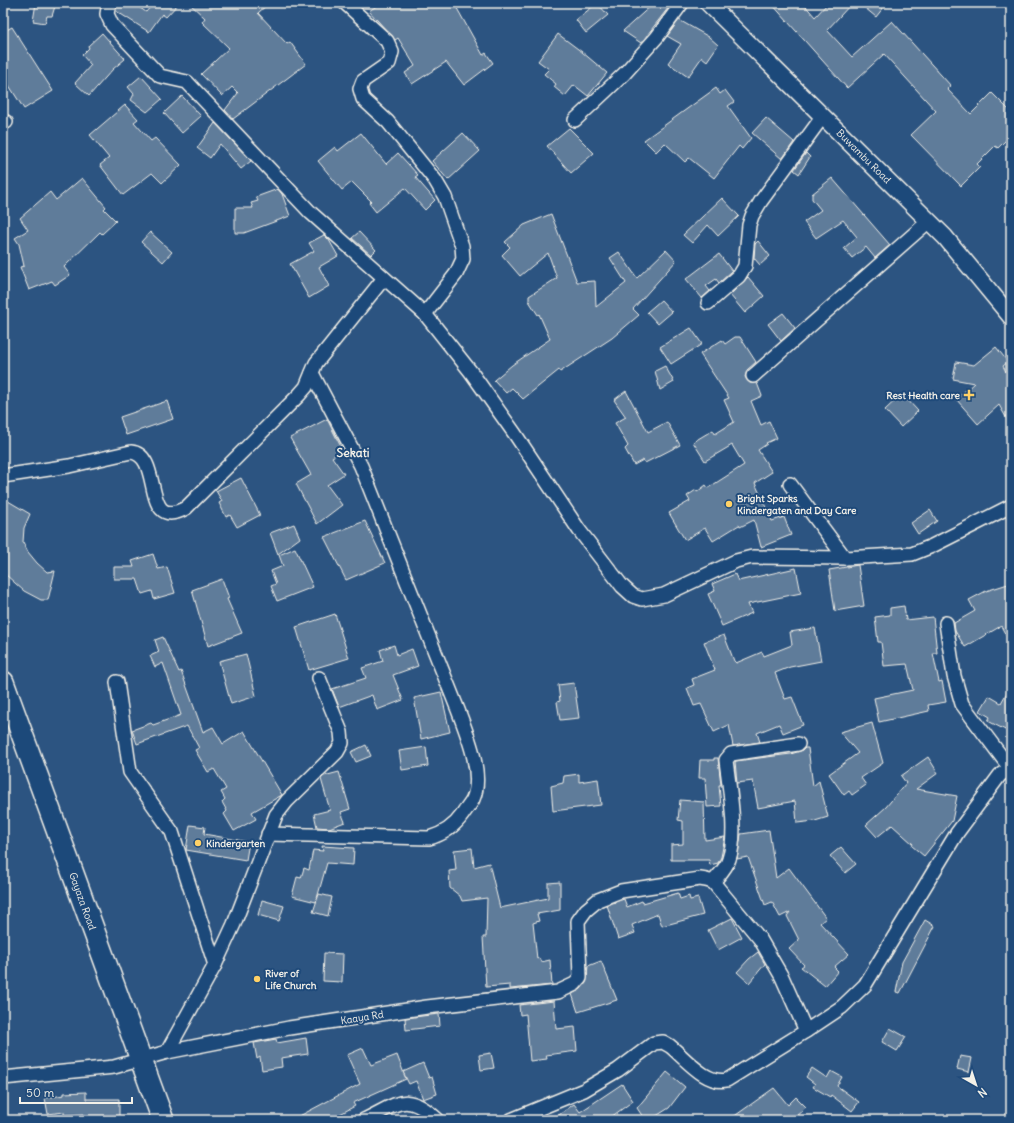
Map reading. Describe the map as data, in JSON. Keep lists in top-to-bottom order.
{
  "streets": {
    "main road": ["Gayaza Road"],
    "street": ["Buwambu Road", "Kaaya Rd"]
  },
  "crossings": [
    ["Gayaza Road", "Kaaya Rd"]
  ],
  "districts": ["Sekati"],
  "places": {
    "health": ["Rest Health care"],
    "other": ["Bright Sparks Kindergaten and Day Care", "Kindergarten", "River of Life Church"]
  },
  "scale_bar": "50 m",
  "north": "bottom right"
}
